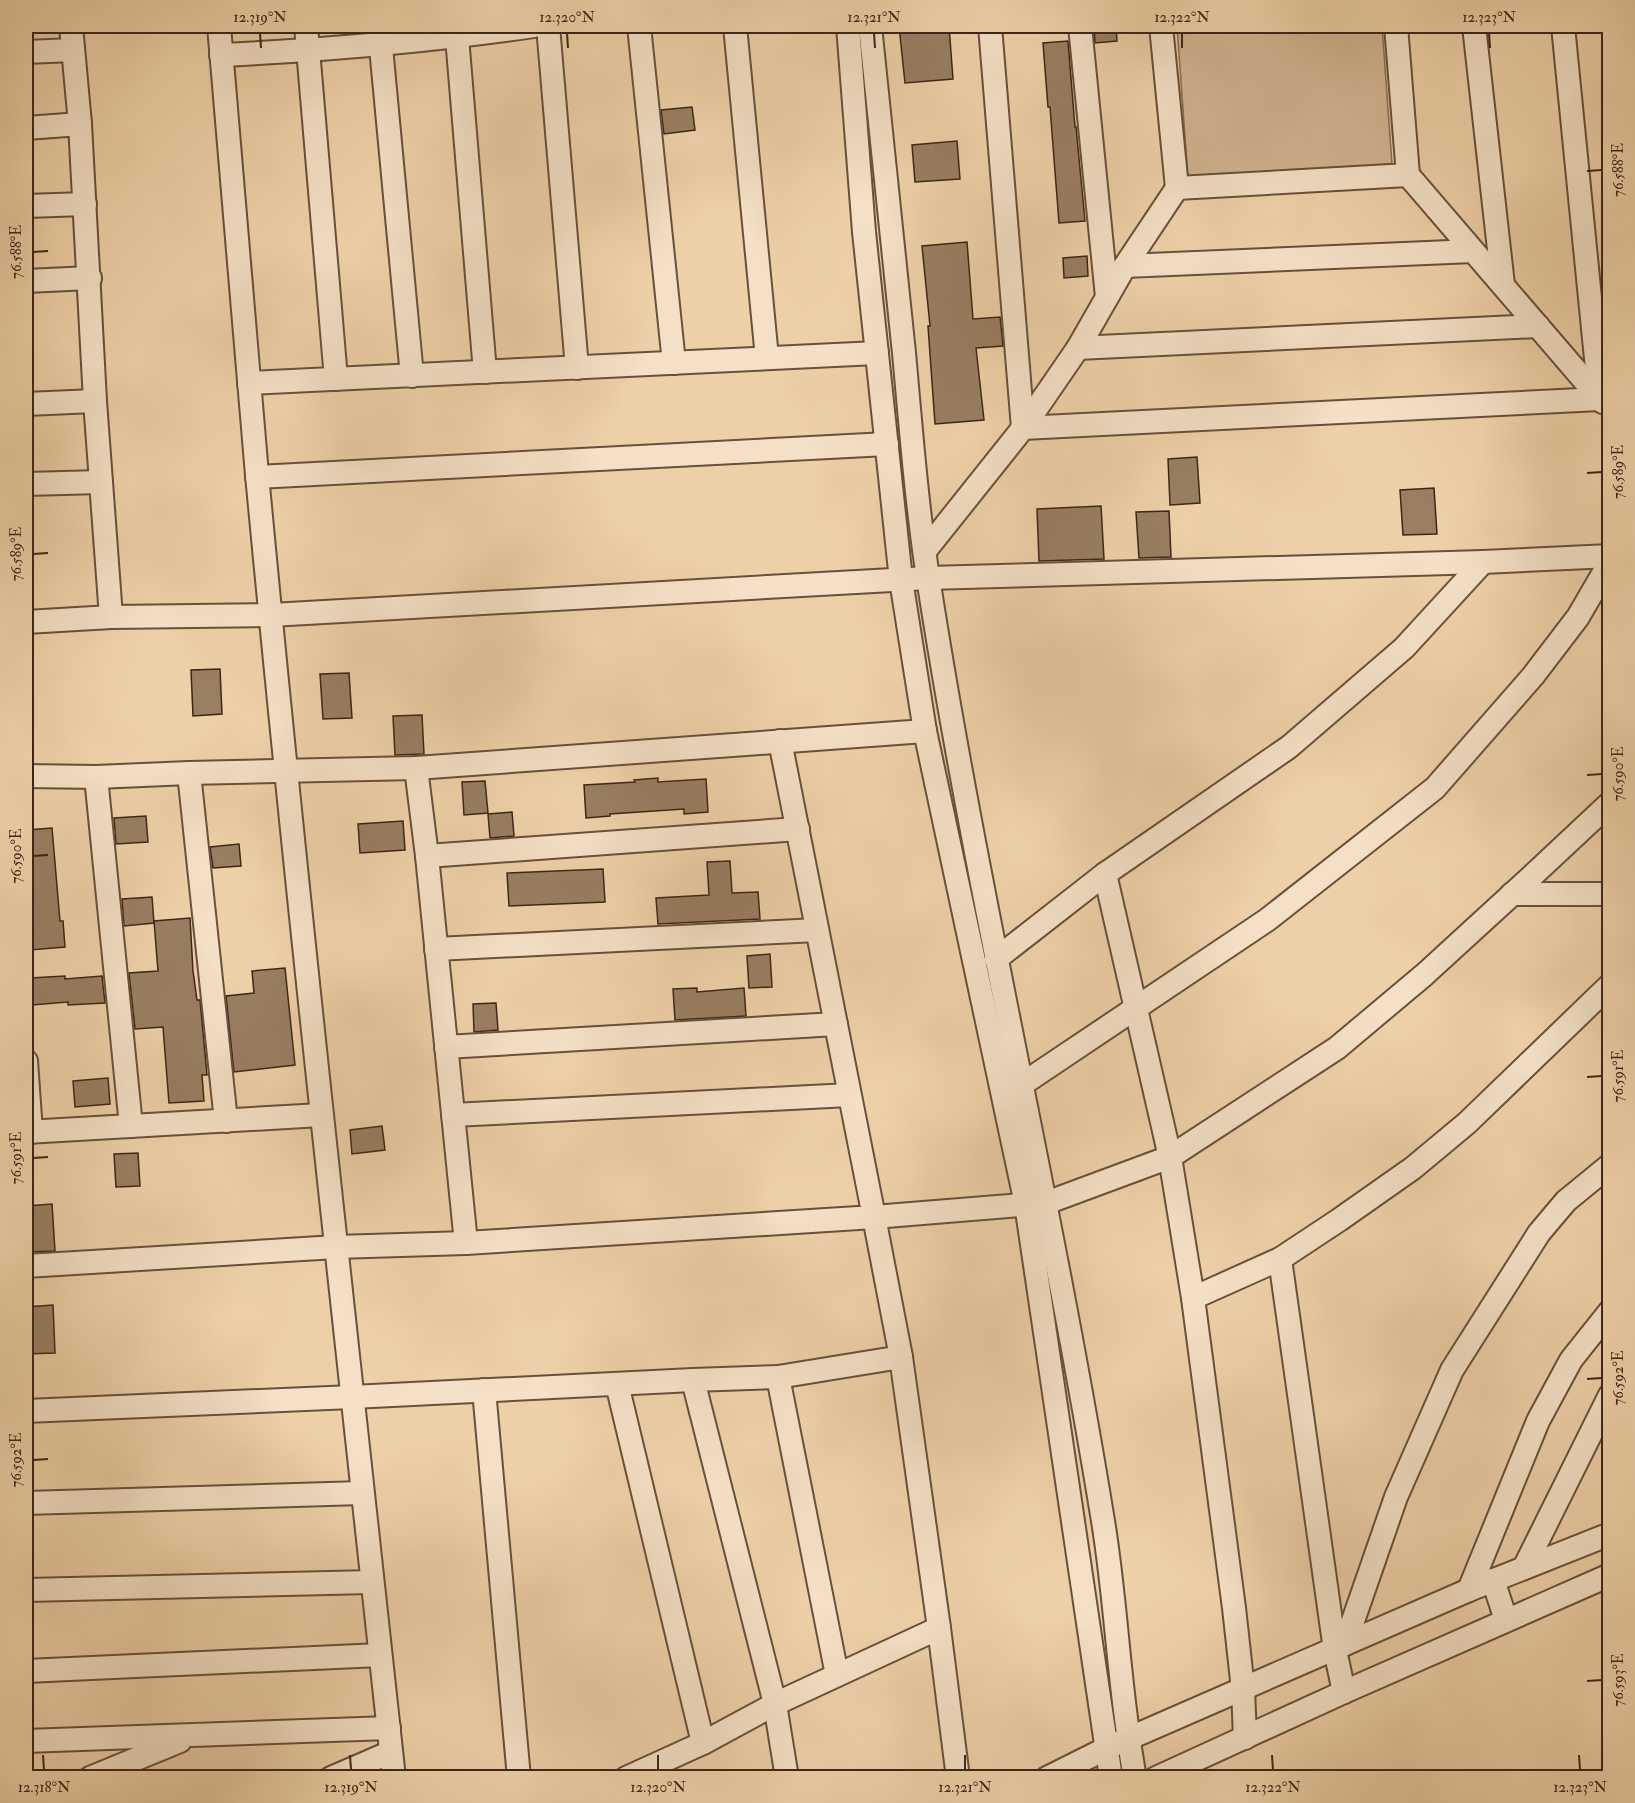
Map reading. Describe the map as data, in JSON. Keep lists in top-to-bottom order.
{
  "coordinates": [
    "12.319°N",
    "12.320°N",
    "12.321°N",
    "12.322°N",
    "12.323°N",
    "76.588°E",
    "76.589°E",
    "76.590°E",
    "76.591°E",
    "76.592°E",
    "76.593°E",
    "12.318°N"
  ]
}
